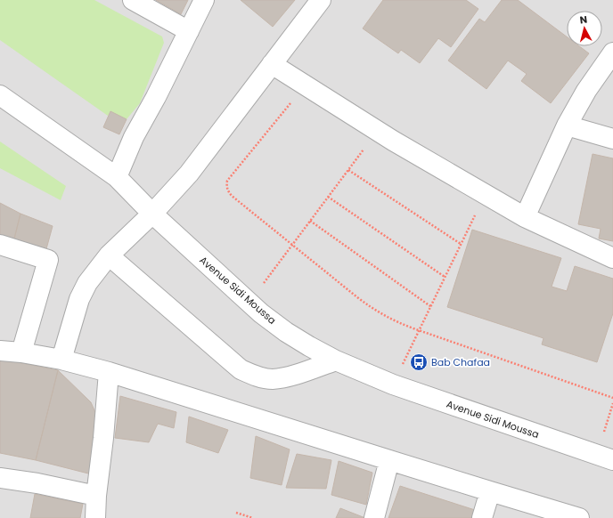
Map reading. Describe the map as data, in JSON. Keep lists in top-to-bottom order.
{
  "streets": {
    "street": ["Avenue Sidi Moussa"]
  },
  "places": {
    "bus stop": ["Bab Chafaa"]
  },
  "north": "top"
}
